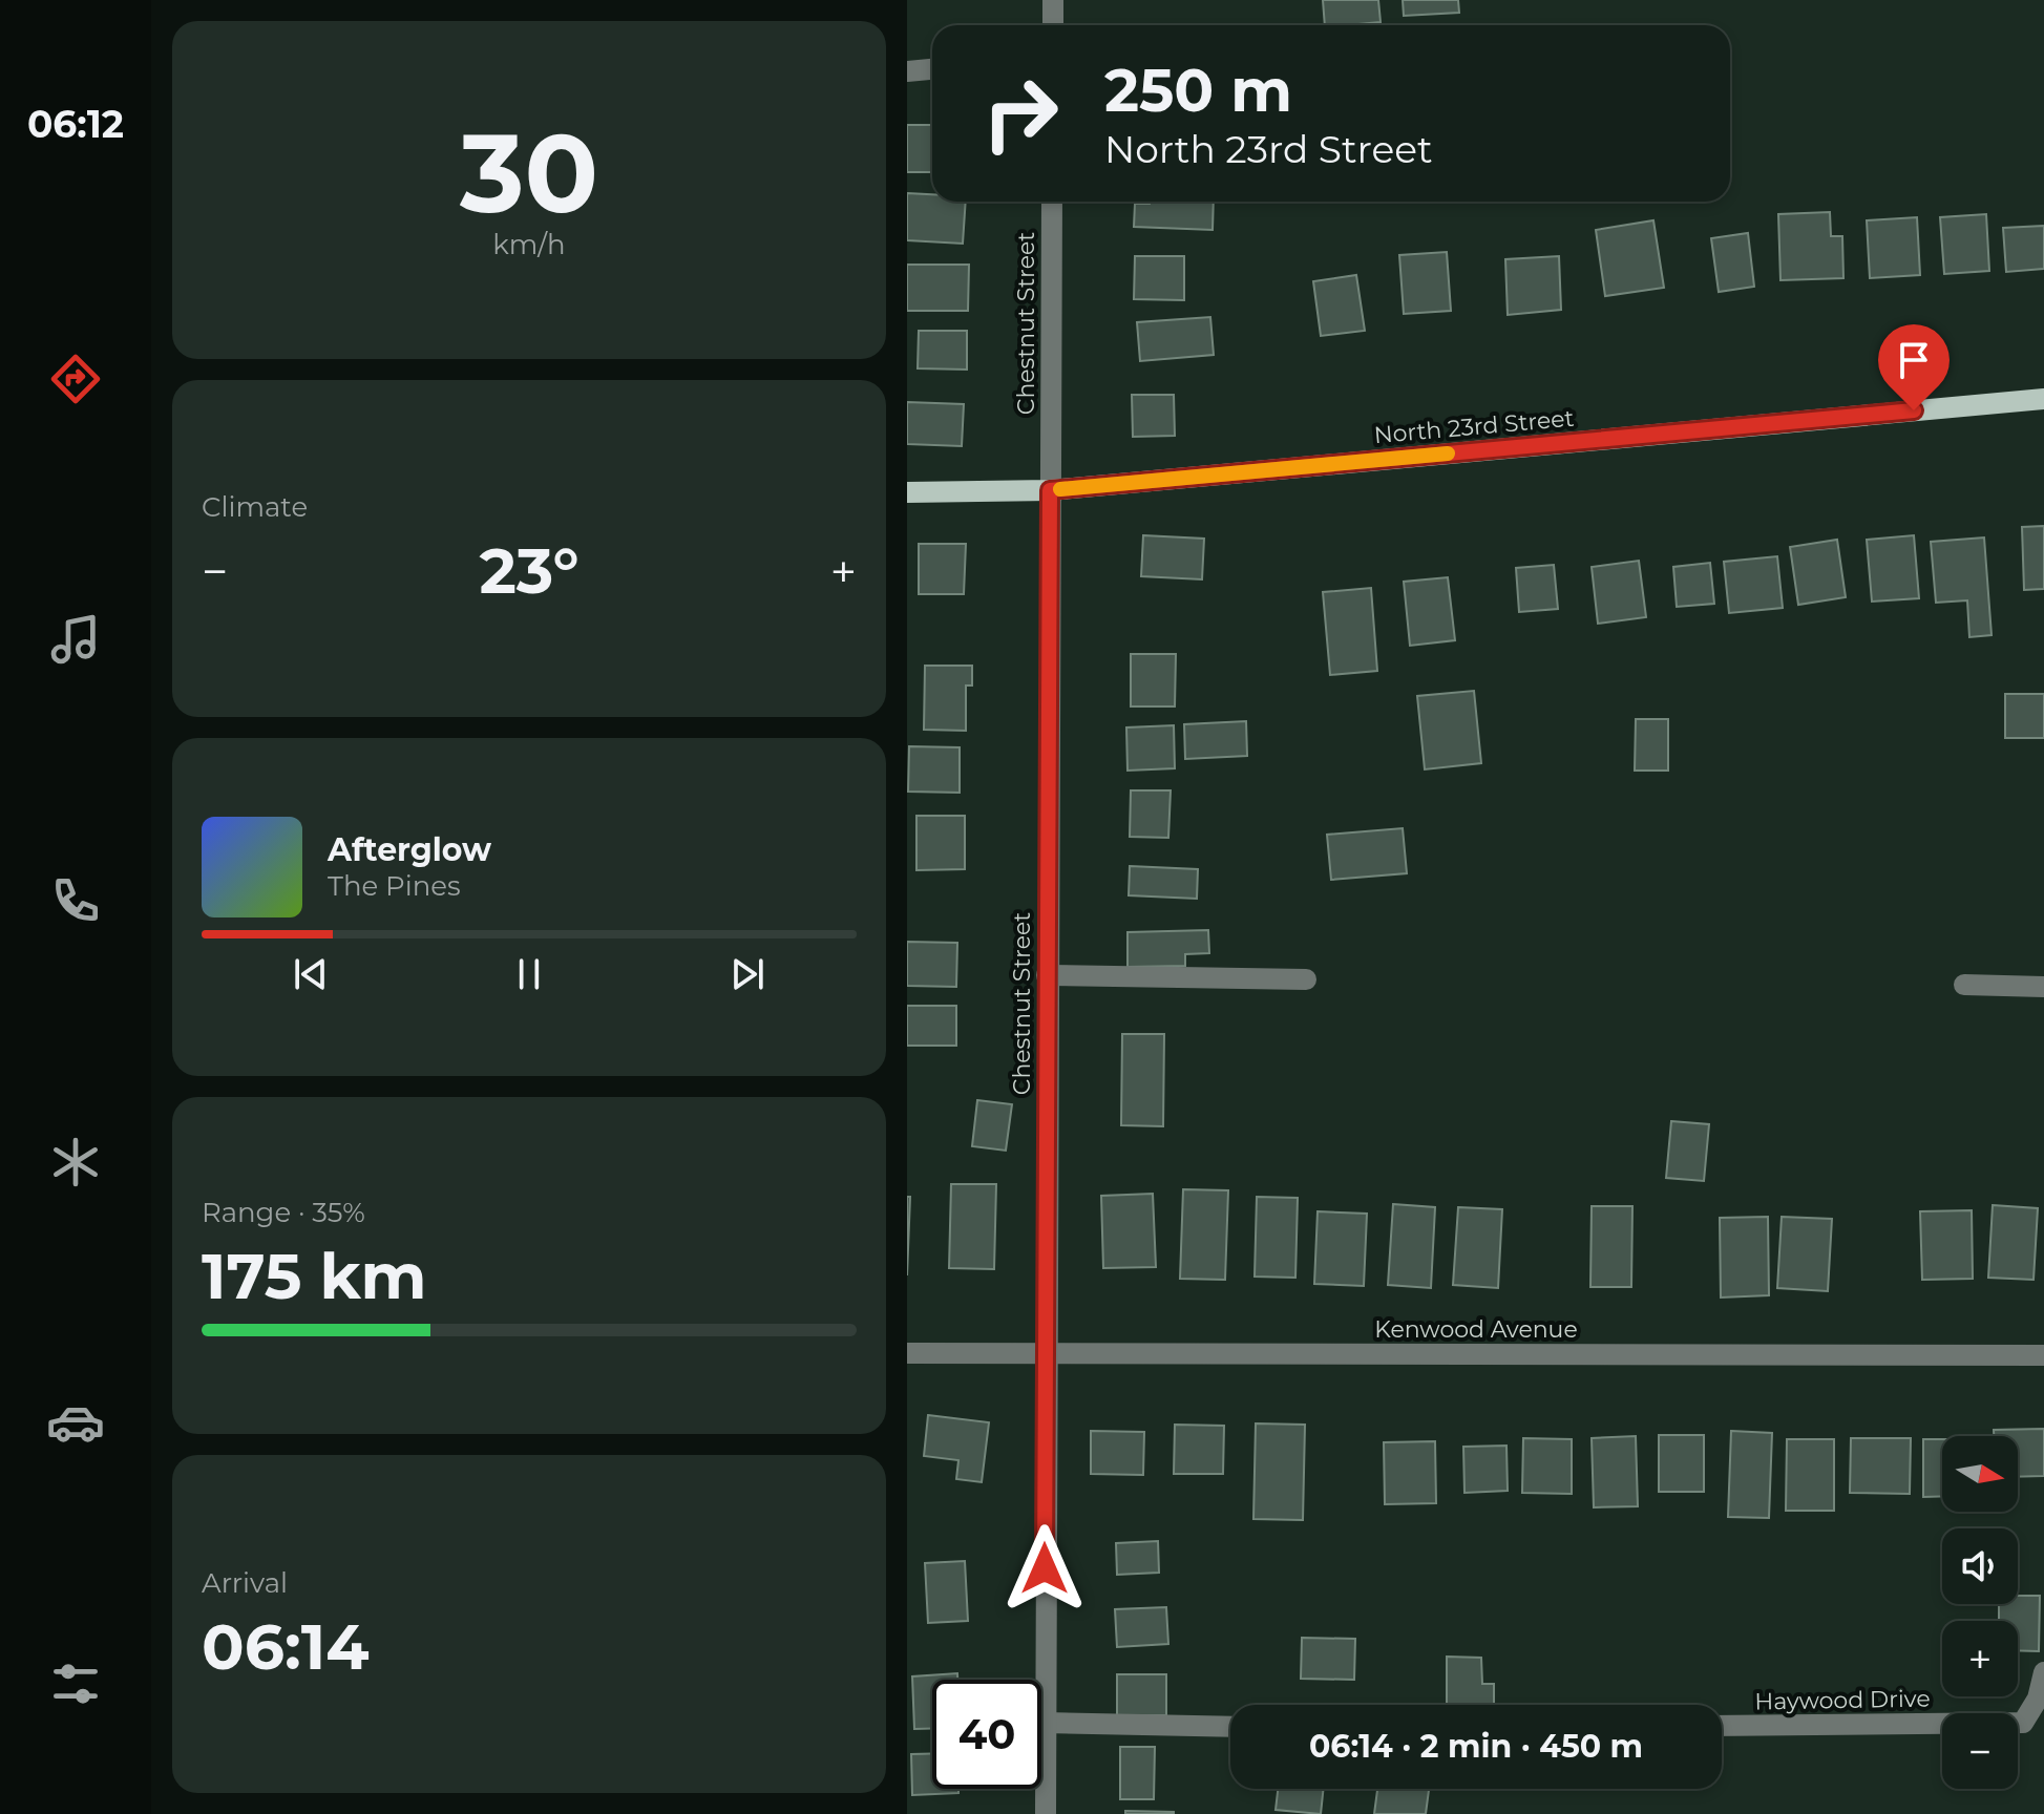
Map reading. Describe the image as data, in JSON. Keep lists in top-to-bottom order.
{
  "streets": {
    "main road": ["North 23rd Street"],
    "street": ["Chestnut Street", "Kenwood Avenue", "Haywood Drive"]
  },
  "crossings": [
    ["Chestnut Street", "North 23rd Street"],
    ["Chestnut Street", "Kenwood Avenue"]
  ],
  "north": "right",
  "page": {
    "tabs": "06:12",
    "tile": [
      ["30", "km/h"],
      "Climate",
      ["Range · 35%", "175 km"],
      ["Arrival", "06:14"]
    ],
    "turn": ["250 m", "North 23rd Street"],
    "heat": ["−", "23°", "+"],
    "song": ["Afterglow", "The Pines"],
    "map_buttons": ["+", "−"],
    "limit": "40",
    "trip": "06:14 · 2 min · 450 m"
  }
}
